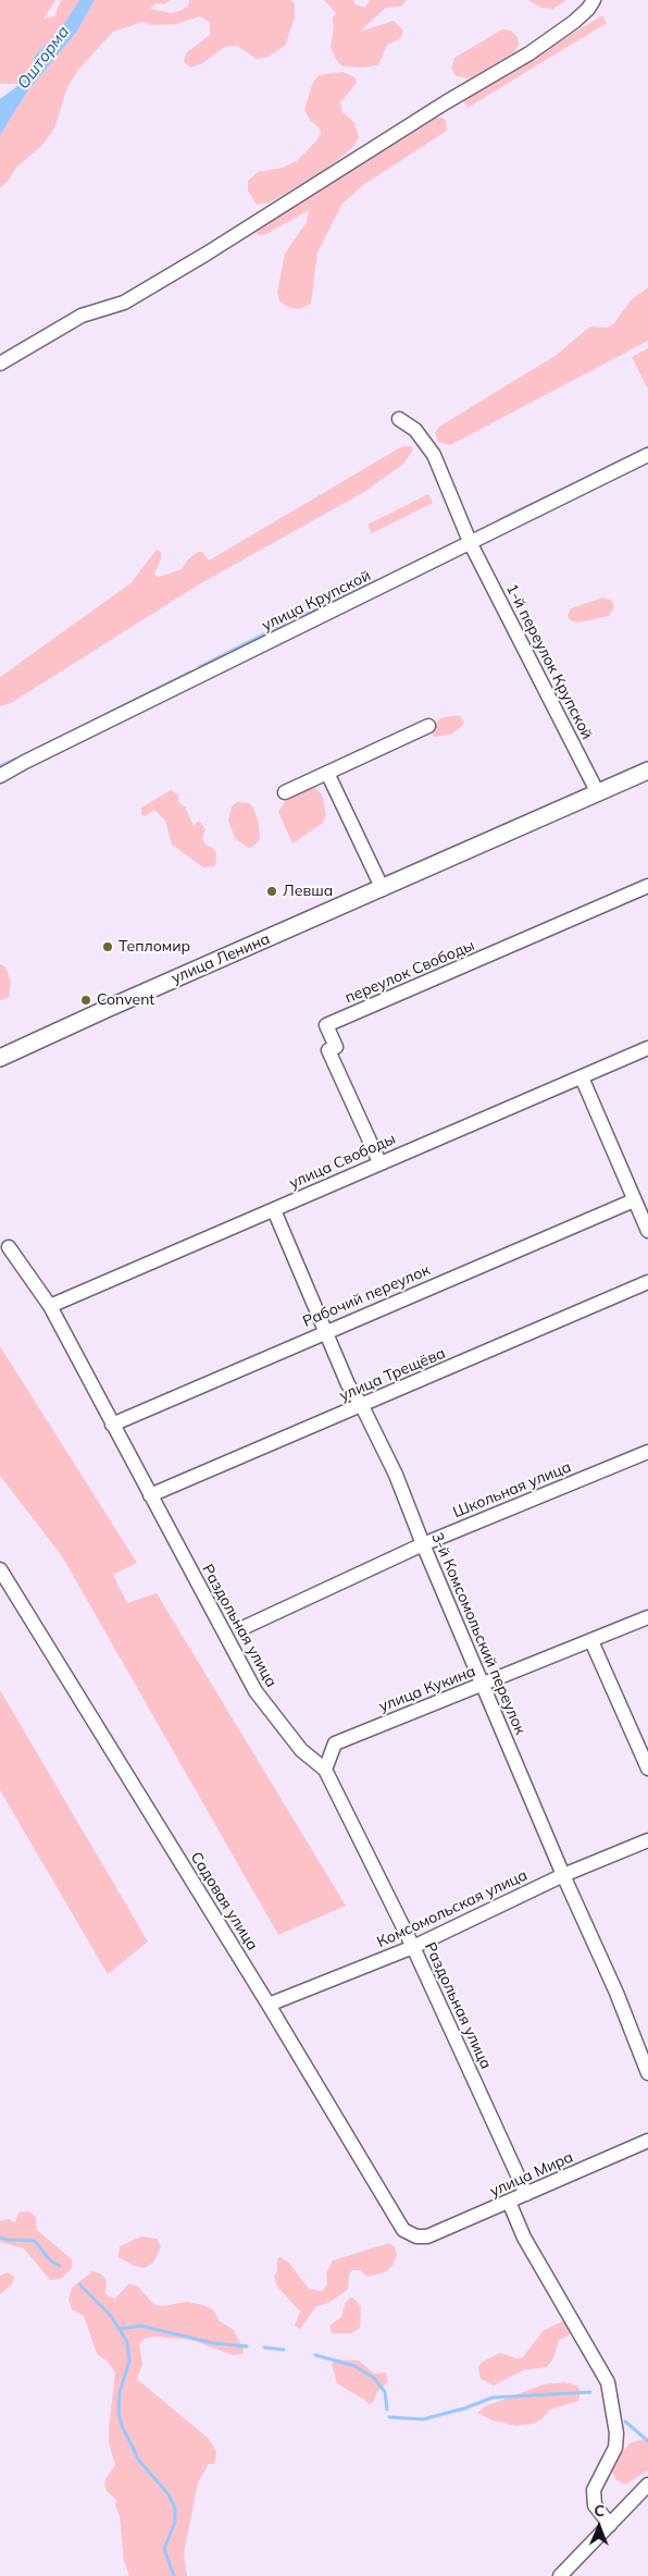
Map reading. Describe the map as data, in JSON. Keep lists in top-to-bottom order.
{
  "streets": {
    "street": [
      "улица Крупской",
      "1-й переулок Крупской",
      "улица Ленина",
      "переулок Свободы",
      "улица Свободы",
      "Рабочий переулок",
      "улица Трещёва",
      "Школьная улица",
      "Раздольная улица",
      "3-й Комсомольский переулок",
      "улица Кукина",
      "Садовая улица",
      "Комсомольская улица",
      "улица Мира"
    ]
  },
  "crossings": [
    ["улица Крупской", "1-й переулок Крупской"],
    ["1-й переулок Крупской", "улица Ленина"],
    ["переулок Свободы", "улица Свободы"],
    ["улица Свободы", "Раздольная улица"],
    ["улица Свободы", "3-й Комсомольский переулок"],
    ["Рабочий переулок", "Раздольная улица"],
    ["Рабочий переулок", "3-й Комсомольский переулок"],
    ["улица Трещёва", "Раздольная улица"],
    ["улица Трещёва", "3-й Комсомольский переулок"],
    ["Школьная улица", "3-й Комсомольский переулок"],
    ["Раздольная улица", "улица Кукина"],
    ["Раздольная улица", "Комсомольская улица"],
    ["Раздольная улица", "улица Мира"],
    ["3-й Комсомольский переулок", "улица Кукина"],
    ["3-й Комсомольский переулок", "Комсомольская улица"],
    ["Садовая улица", "Комсомольская улица"],
    ["Садовая улица", "улица Мира"]
  ],
  "water": ["Ошторма"],
  "places": ["Левша", "Тепломир", "Convent"],
  "north": "top"
}
